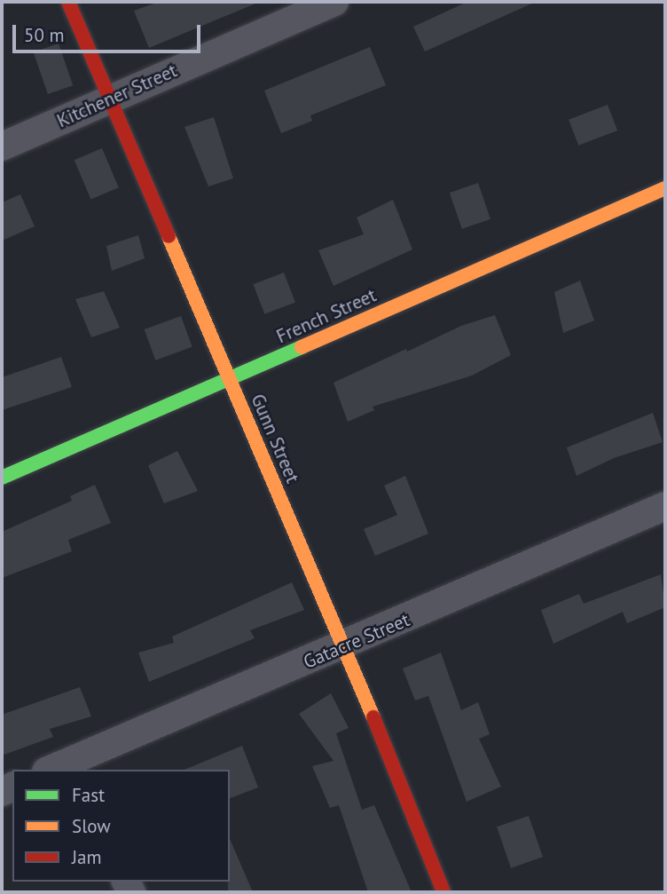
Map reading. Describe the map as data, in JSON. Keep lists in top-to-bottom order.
{
  "streets": {
    "street": [
      "Kitchener Street",
      "French Street",
      "Gunn Street",
      "Gatacre Street"
    ]
  },
  "crossings": [
    ["Kitchener Street", "Gunn Street"],
    ["French Street", "Gunn Street"],
    ["Gunn Street", "Gatacre Street"]
  ],
  "legend": ["Fast", "Slow", "Jam"],
  "scale_bar": "50 m"
}
